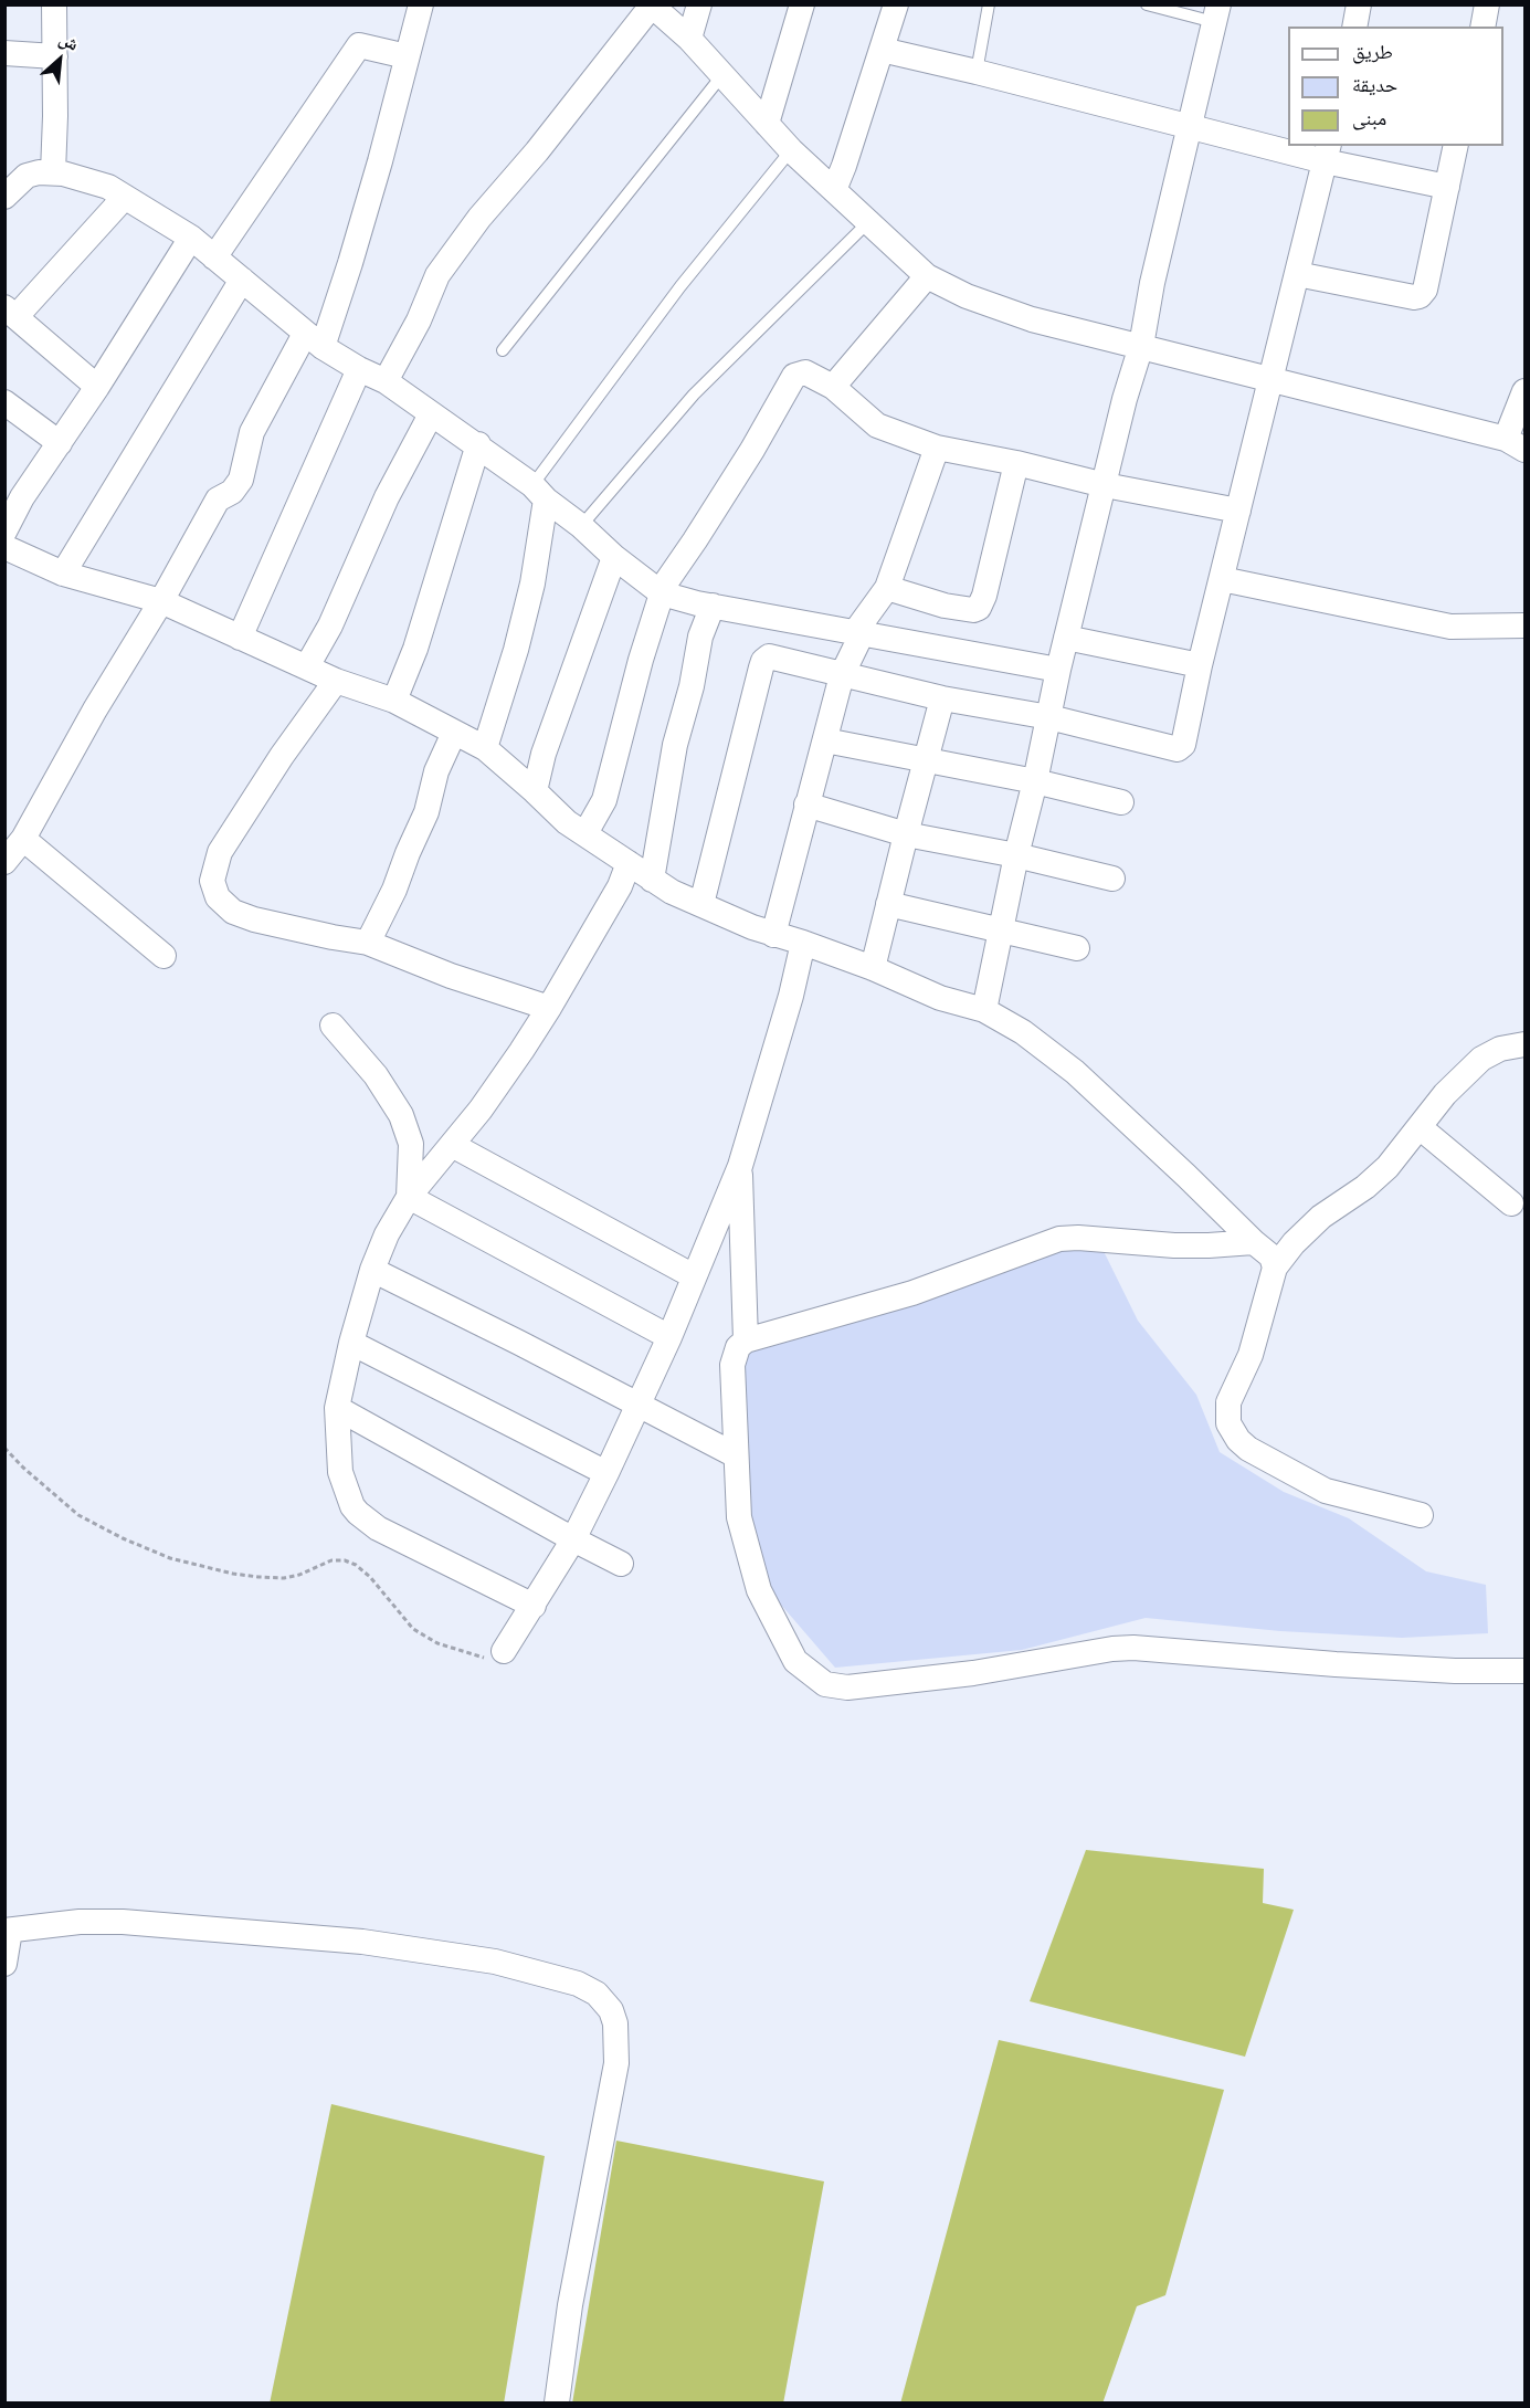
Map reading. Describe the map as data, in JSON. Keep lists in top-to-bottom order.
{
  "legend": ["طريق", "حديقة", "مبنى"],
  "north": "top right"
}
